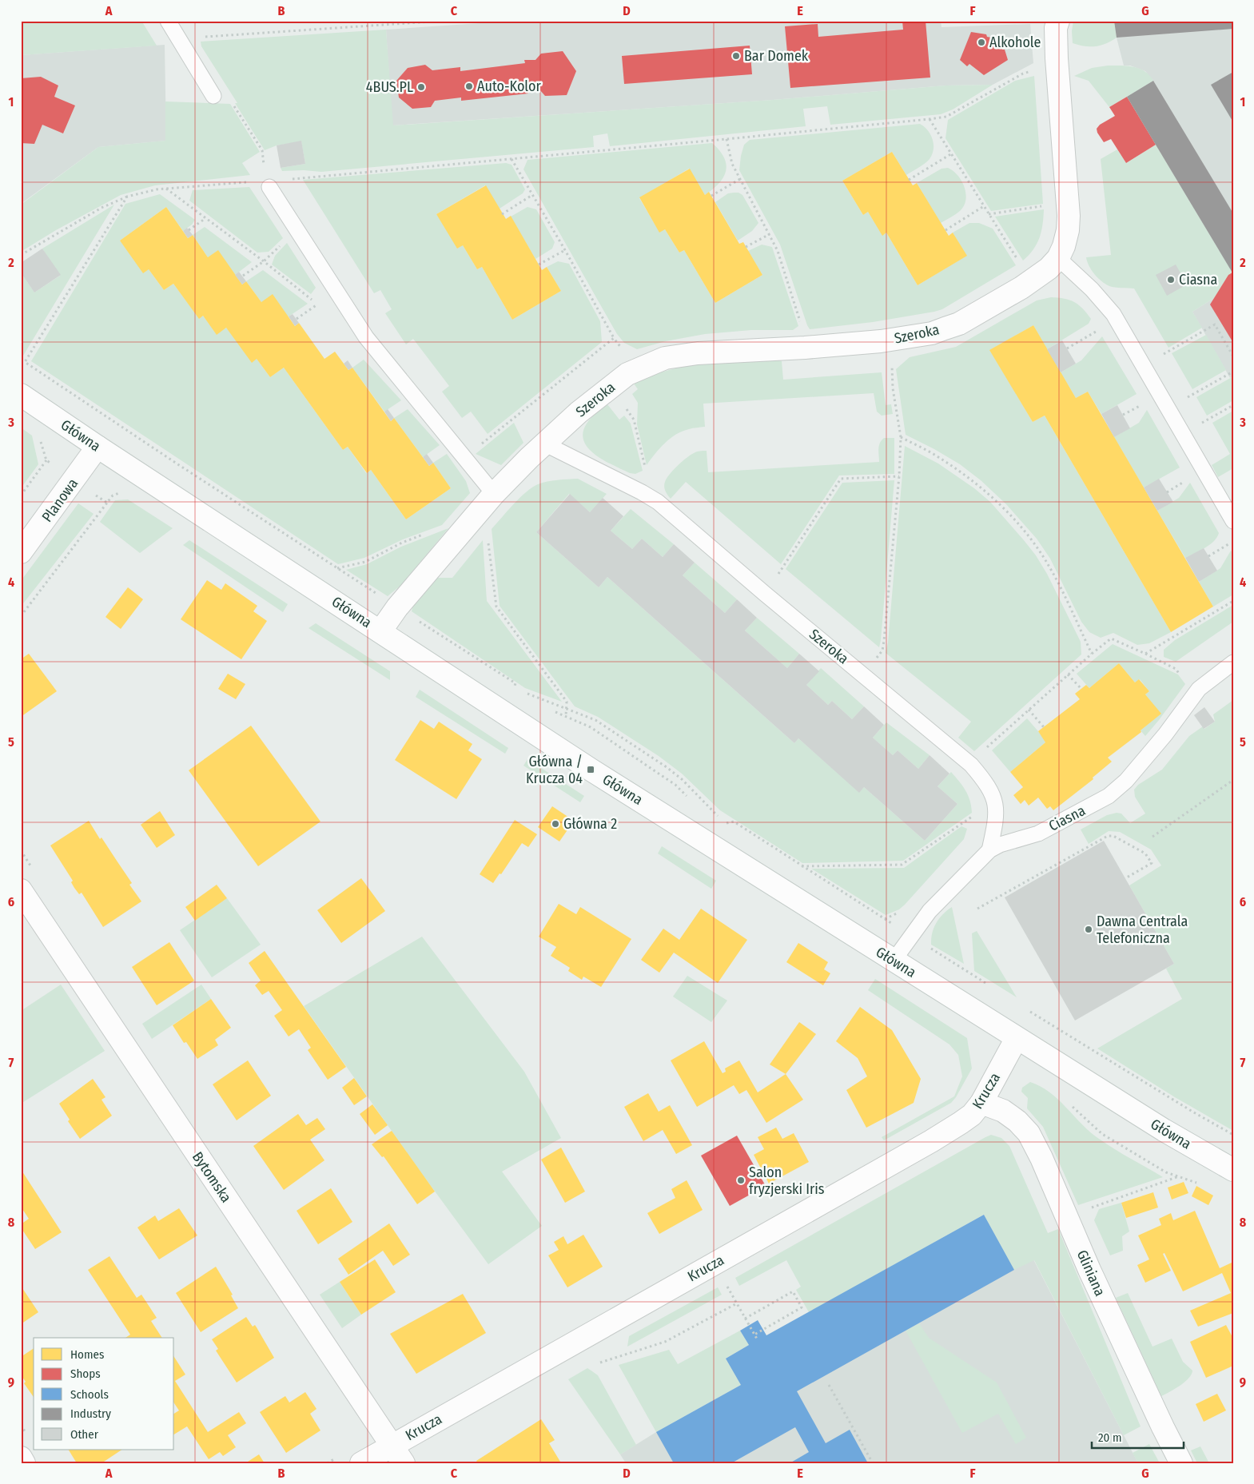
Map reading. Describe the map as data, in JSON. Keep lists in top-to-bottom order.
{
  "streets": {
    "street": [
      "Szeroka",
      "Główna",
      "Planowa",
      "Krucza",
      "Bytomska",
      "Gliniana"
    ],
    "lane": ["Ciasna"]
  },
  "crossings": [
    ["Szeroka", "Główna"],
    ["Szeroka", "Ciasna"],
    ["Główna", "Planowa"],
    ["Główna", "Ciasna"],
    ["Główna", "Krucza"],
    ["Krucza", "Bytomska"],
    ["Krucza", "Gliniana"]
  ],
  "places": {
    "other": [
      "Alkohole",
      "Bar Domek",
      "Auto-Kolor",
      "4BUS.PL",
      "Ciasna",
      "Główna 2",
      "Dawna Centrala Telefoniczna",
      "Salon fryzjerski Iris"
    ],
    "transit": ["Główna / Krucza 04"]
  },
  "legend": [
    "Homes",
    "Shops",
    "Schools",
    "Industry",
    "Other"
  ],
  "scale_bar": "20 m",
  "grid": {
    "columns": [
      "A",
      "B",
      "C",
      "D",
      "E",
      "F",
      "G"
    ],
    "rows": [
      "1",
      "2",
      "3",
      "4",
      "5",
      "6",
      "7",
      "8",
      "9"
    ]
  }
}
